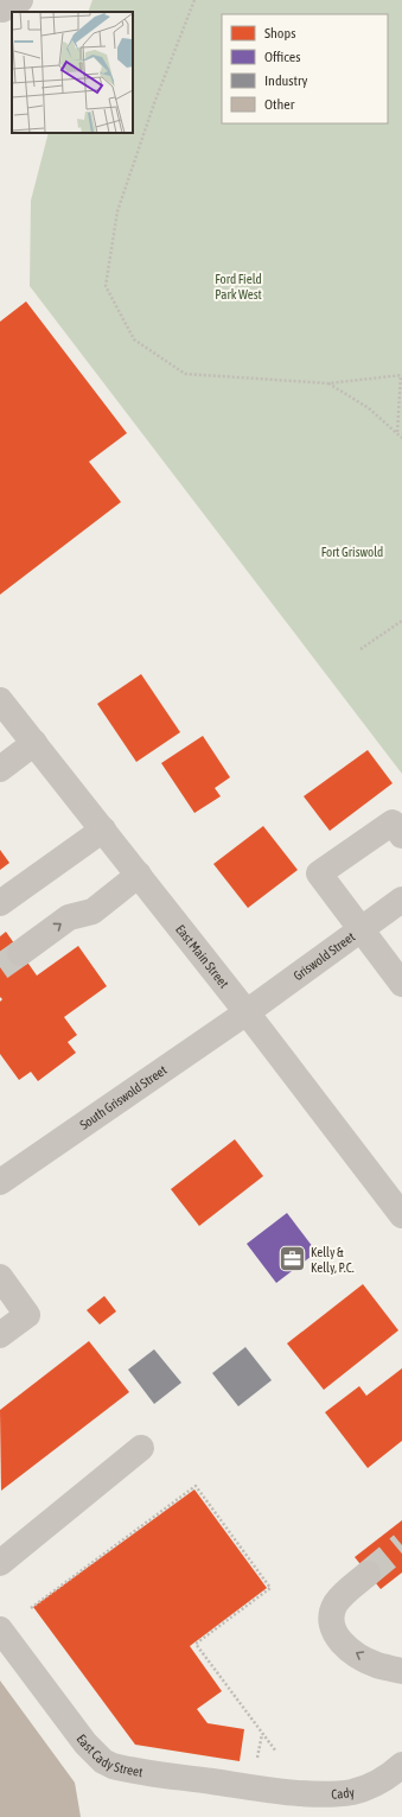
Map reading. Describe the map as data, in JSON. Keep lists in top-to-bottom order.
{
  "streets": {
    "street": [
      "Griswold Street",
      "East Main Street",
      "South Griswold Street",
      "East Cady Street",
      "Cady"
    ]
  },
  "crossings": [
    ["Griswold Street", "East Main Street"],
    ["Griswold Street", "South Griswold Street"],
    ["East Main Street", "South Griswold Street"],
    ["East Cady Street", "Cady"]
  ],
  "parks": ["Ford Field Park West", "Fort Griswold"],
  "places": {
    "office": ["Kelly & Kelly, P.C."]
  },
  "legend": [
    "Shops",
    "Offices",
    "Industry",
    "Other"
  ]
}
